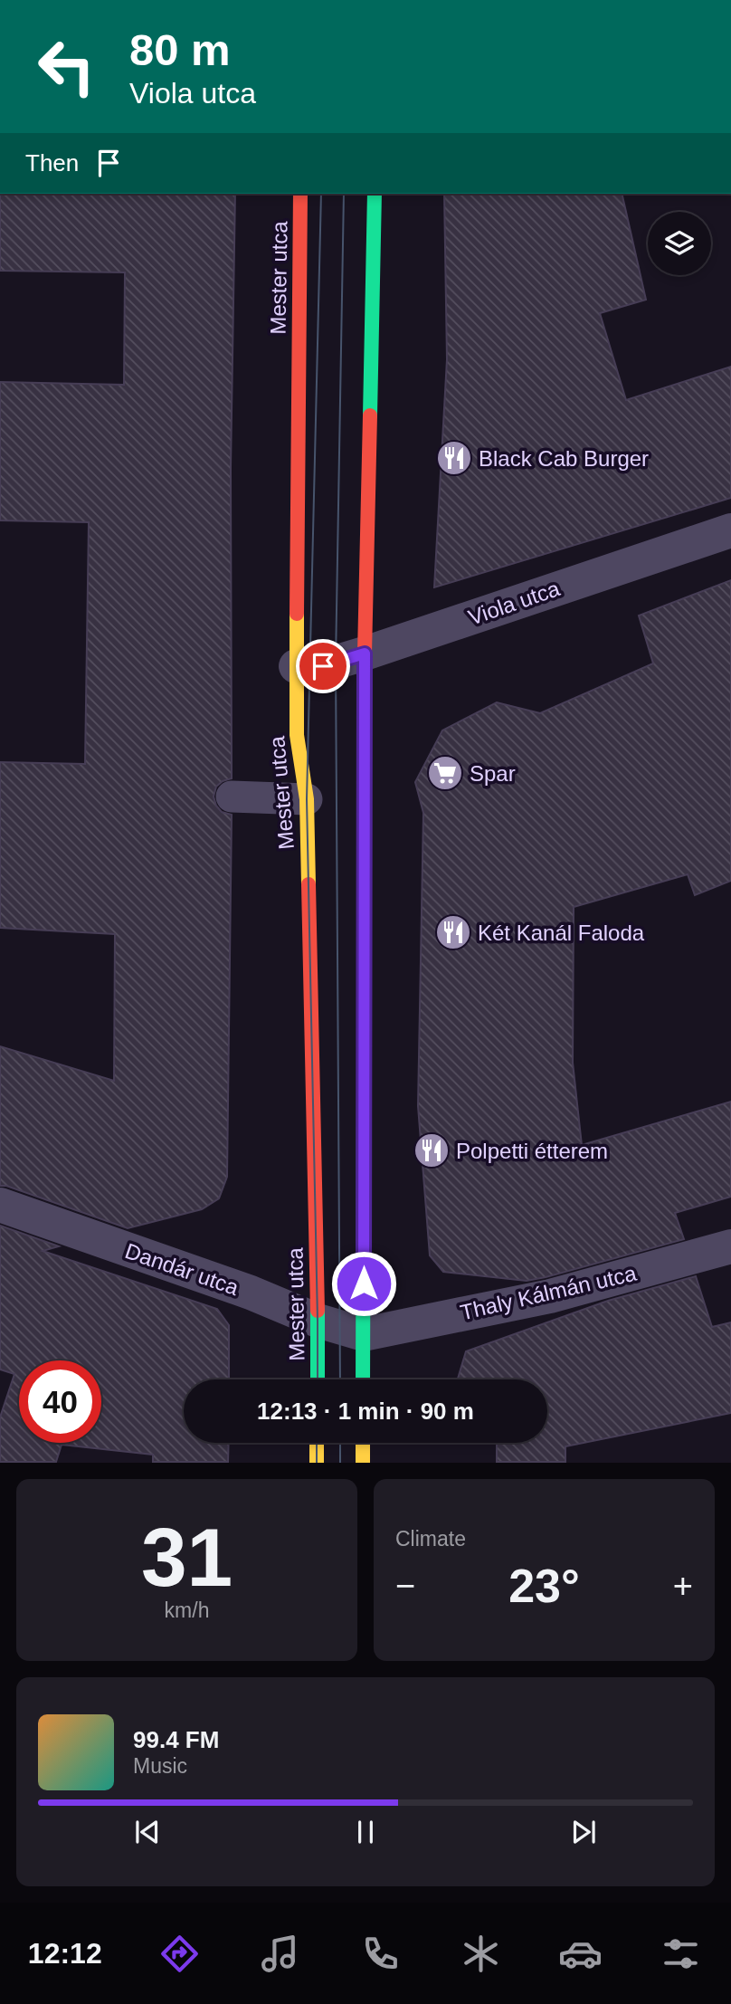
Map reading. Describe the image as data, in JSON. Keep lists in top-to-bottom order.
{
  "streets": {
    "street": [
      "Mester utca",
      "Viola utca",
      "Dandár utca",
      "Thaly Kálmán utca"
    ]
  },
  "crossings": [
    ["Mester utca", "Viola utca"],
    ["Mester utca", "Dandár utca"],
    ["Dandár utca", "Thaly Kálmán utca"]
  ],
  "places": {
    "restaurant": ["Black Cab Burger", "Két Kanál Faloda", "Polpetti étterem"],
    "supermarket": ["Spar"]
  },
  "page": {
    "turn": ["80 m", "Viola utca"],
    "then": "Then",
    "limit": "40",
    "trip": "12:13 · 1 min · 90 m",
    "tile": [
      ["31", "km/h"],
      "Climate"
    ],
    "heat": ["−", "23°", "+"],
    "song": ["99.4 FM", "Music"],
    "tabs": "12:12"
  }
}
